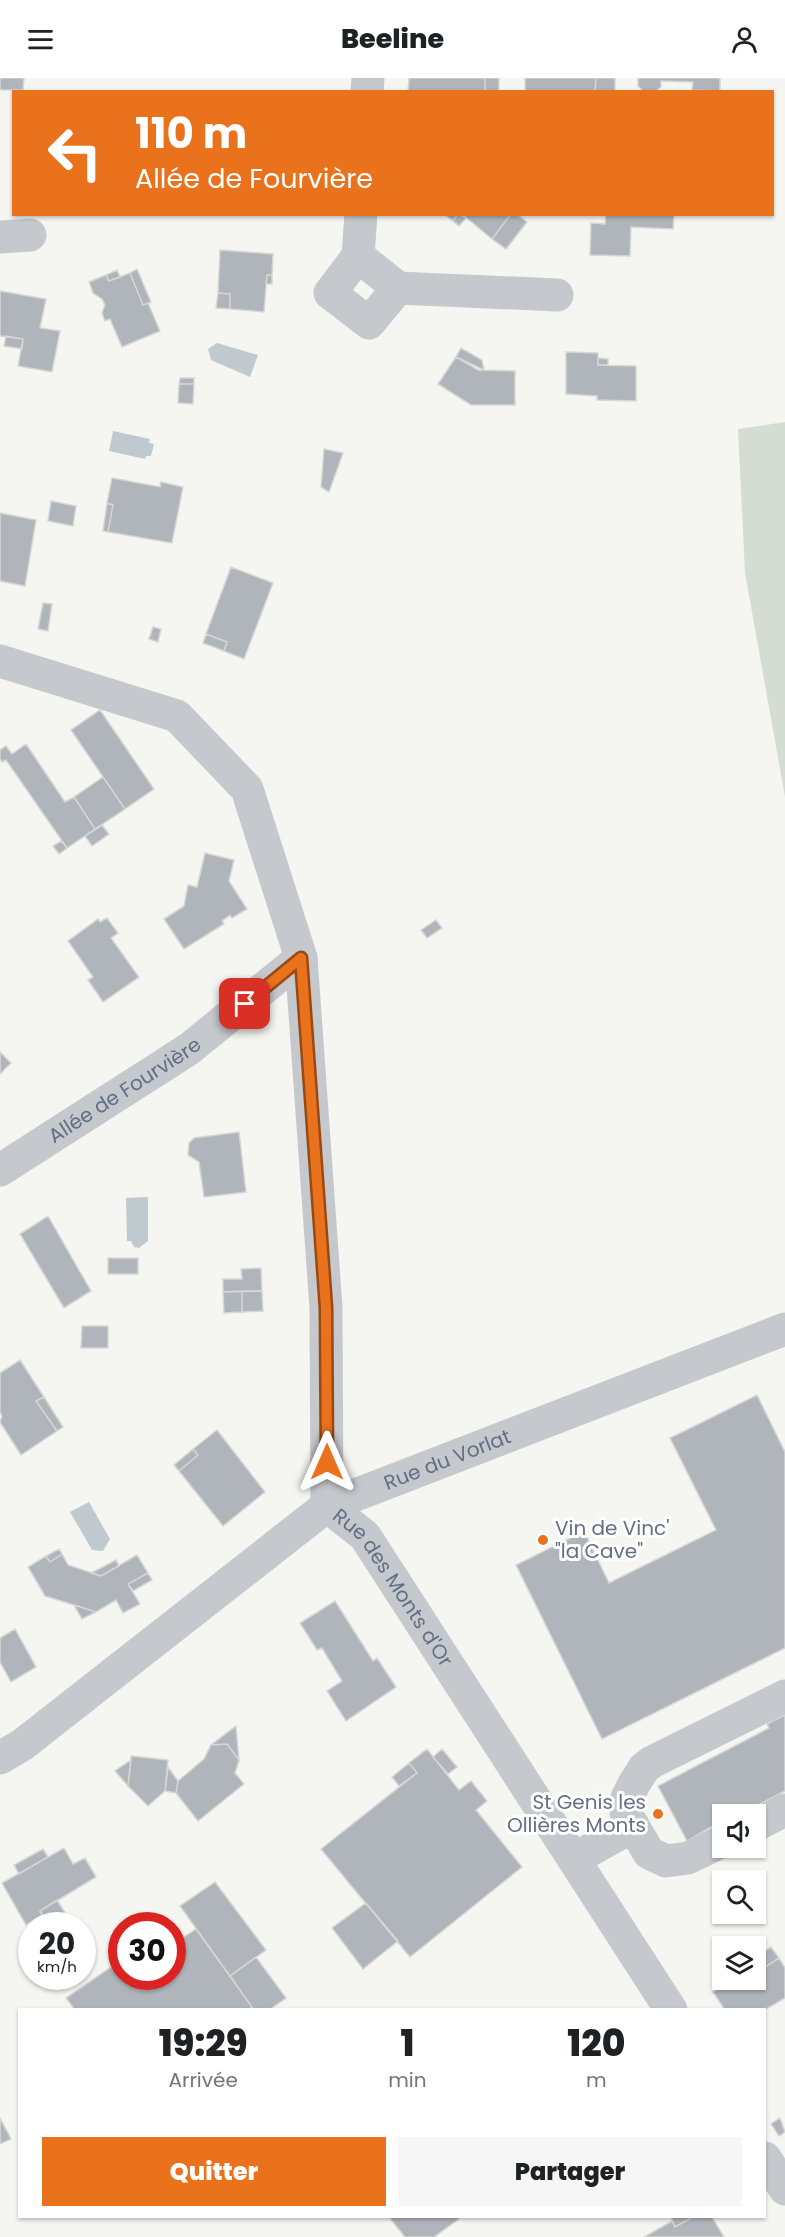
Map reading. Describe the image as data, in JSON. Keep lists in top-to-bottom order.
{
  "streets": {
    "street": ["Allée de Fourvière", "Rue du Vorlat", "Rue des Monts d'Or"]
  },
  "crossings": [
    ["Allée de Fourvière", "Rue des Monts d'Or"],
    ["Rue du Vorlat", "Rue des Monts d'Or"]
  ],
  "places": ["Vin de Vinc' \"la Cave\"", "St Genis les Ollières Monts"],
  "page": {
    "header": "Beeline",
    "turn": ["110 m", "Allée de Fourvière"],
    "speed": "20 km/h",
    "limit": "30",
    "eta": [
      "19:29",
      "Arrivée",
      "1",
      "min",
      "120",
      "m"
    ],
    "buttons": ["Quitter", "Partager"]
  }
}
